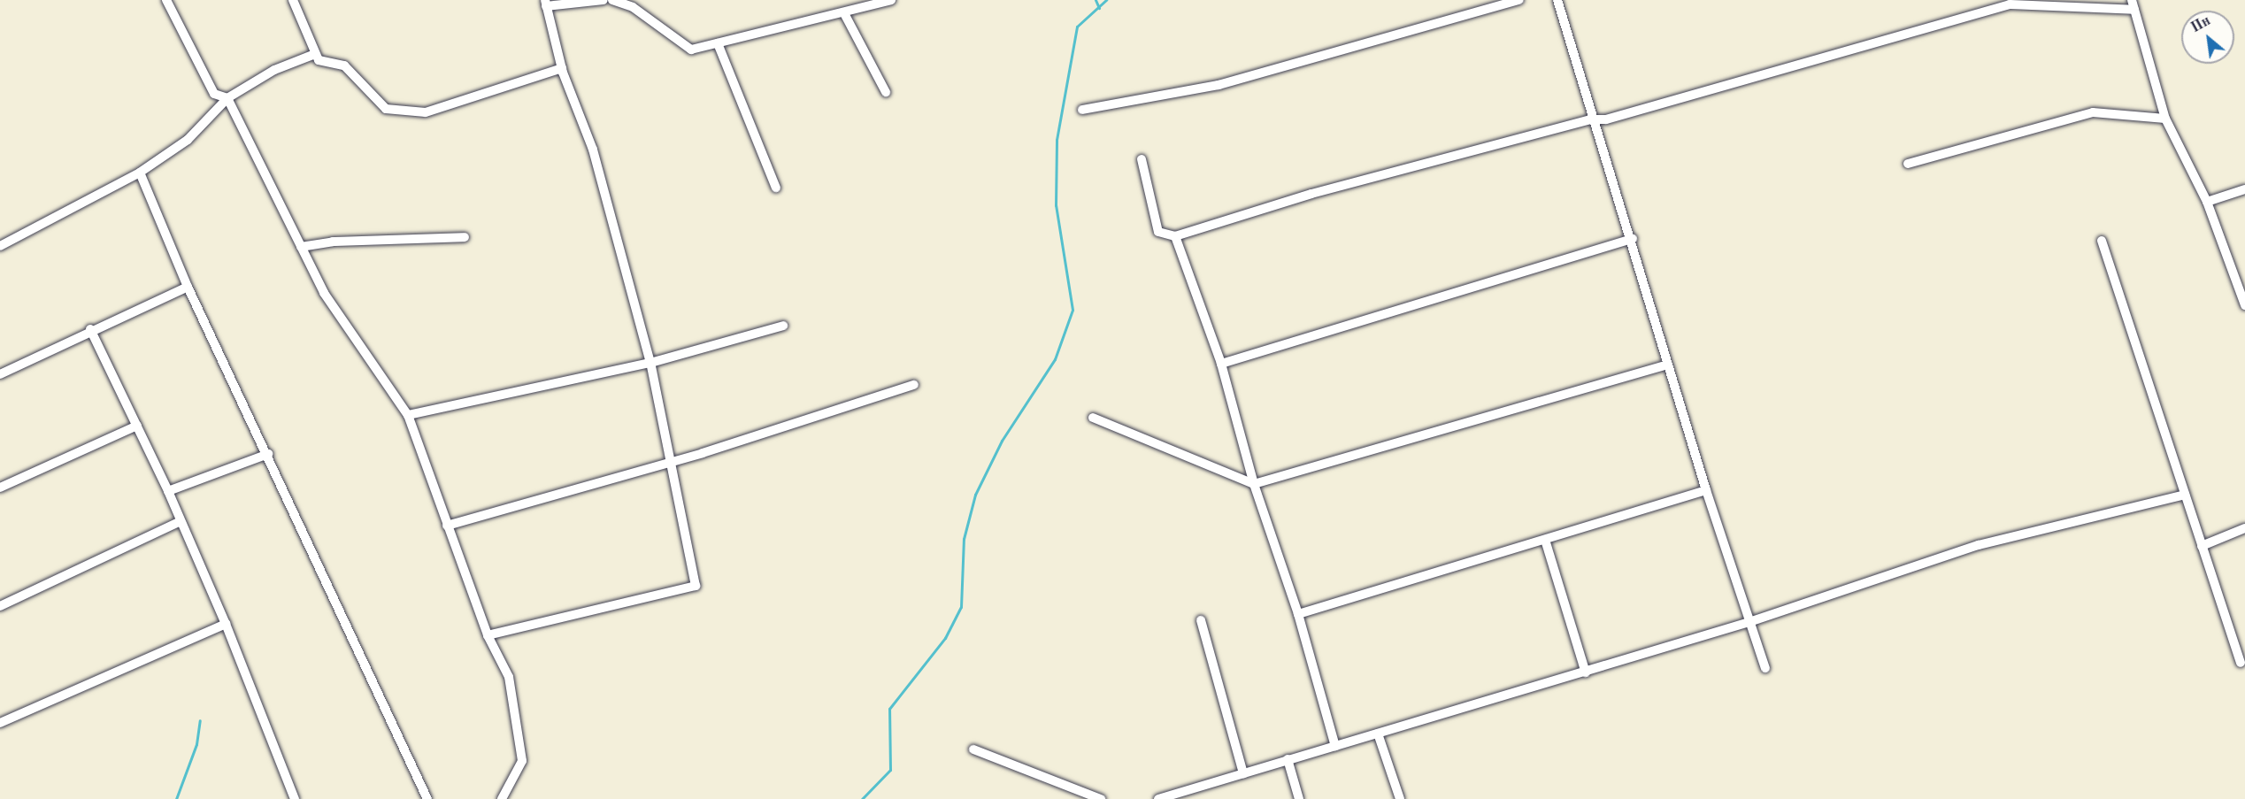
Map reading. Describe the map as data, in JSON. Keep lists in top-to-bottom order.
{
  "north": "top left"
}
